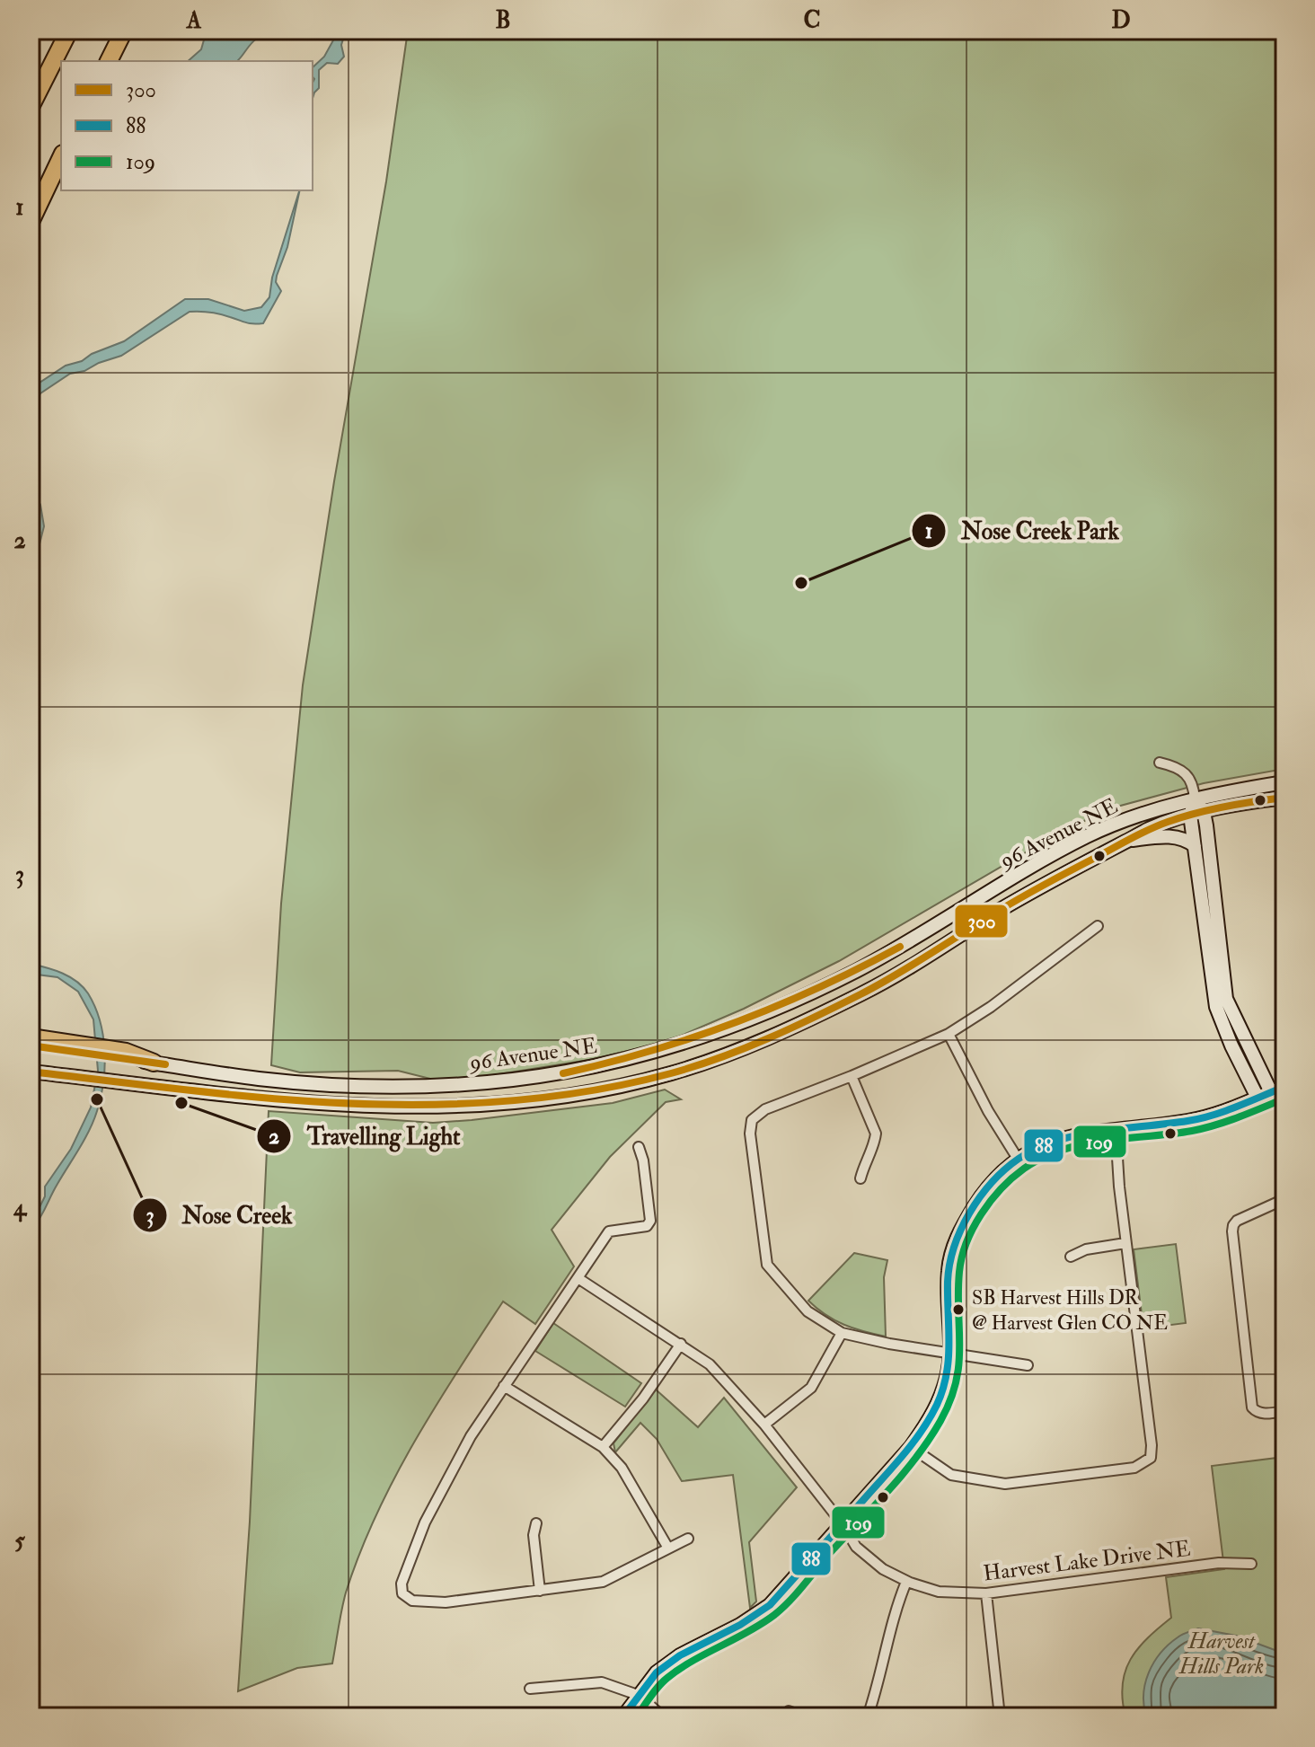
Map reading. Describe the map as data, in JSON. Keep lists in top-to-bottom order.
{
  "streets": {
    "main road": ["96 Avenue NE"],
    "street": ["Harvest Lake Drive NE"]
  },
  "parks": ["Harvest Hills Park"],
  "places": [
    "Nose Creek Park",
    "Nose Creek",
    "Travelling Light",
    "SB Harvest Hills DR @ Harvest Glen CO NE"
  ],
  "lines": ["transit line 300", "transit line 88", "transit line 109"],
  "legend": ["300", "88", "109"],
  "grid": {
    "columns": [
      "A",
      "B",
      "C",
      "D"
    ],
    "rows": [
      "1",
      "2",
      "3",
      "4",
      "5"
    ]
  }
}
